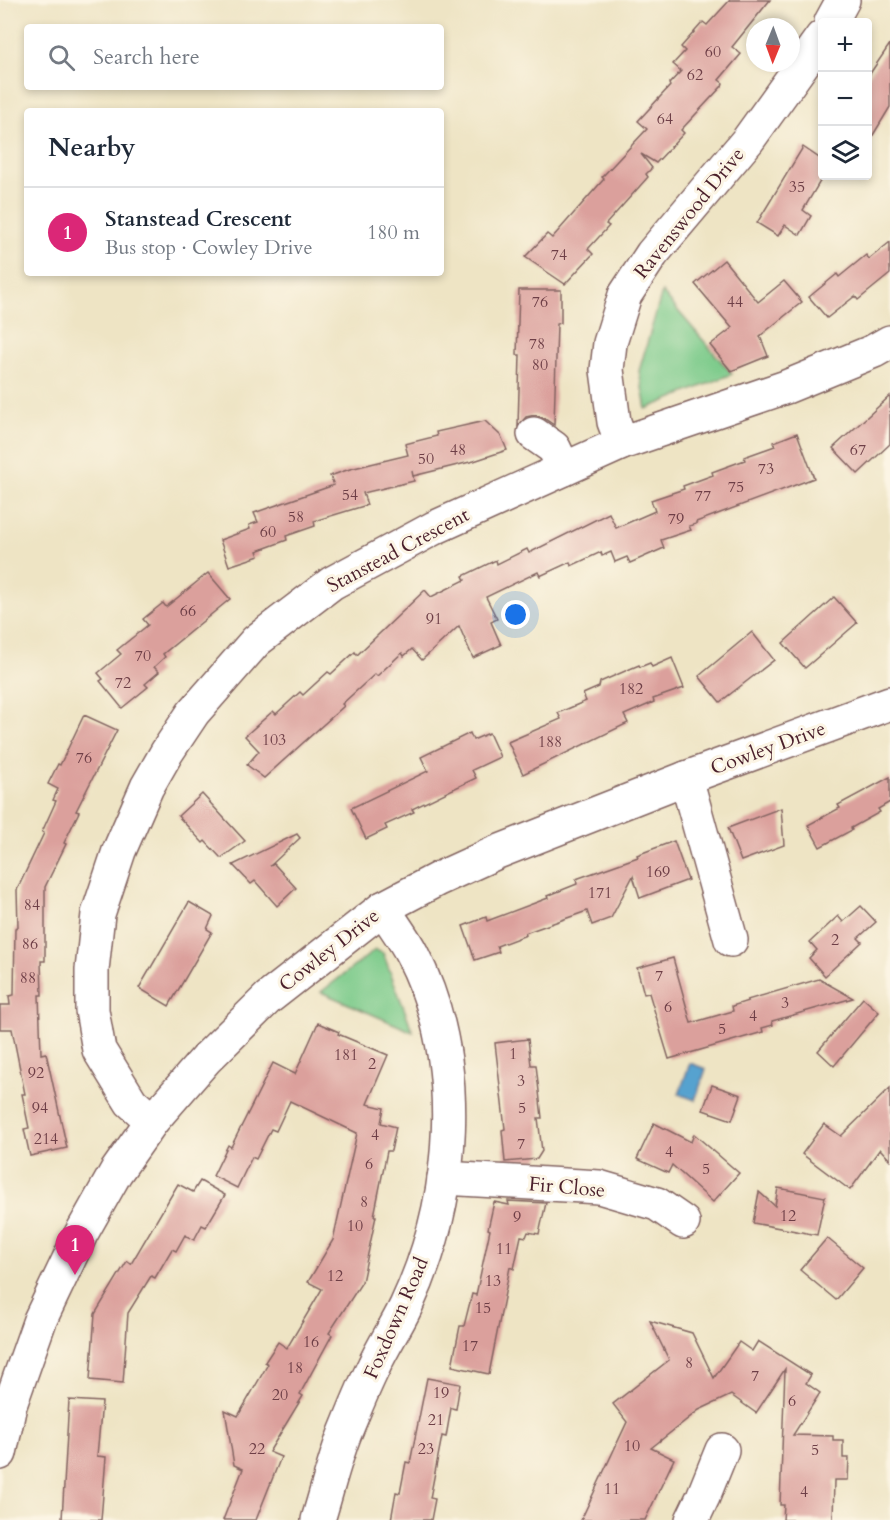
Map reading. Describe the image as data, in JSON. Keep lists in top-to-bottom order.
{
  "streets": {
    "street": [
      "Ravenswood Drive",
      "Stanstead Crescent",
      "Cowley Drive",
      "Fir Close",
      "Foxdown Road"
    ]
  },
  "crossings": [
    ["Ravenswood Drive", "Stanstead Crescent"],
    ["Stanstead Crescent", "Cowley Drive"],
    ["Cowley Drive", "Foxdown Road"],
    ["Fir Close", "Foxdown Road"]
  ],
  "house_numbers": [
    "60",
    "62",
    "64",
    "35",
    "74",
    "76",
    "44",
    "78",
    "80",
    "48",
    "67",
    "50",
    "73",
    "75",
    "54",
    "77",
    "58",
    "79",
    "60",
    "66",
    "91",
    "70",
    "72",
    "182",
    "103",
    "188",
    "76",
    "169",
    "171",
    "84",
    "2",
    "86",
    "7",
    "88",
    "3",
    "6",
    "4",
    "5",
    "1",
    "181",
    "2",
    "92",
    "3",
    "94",
    "5",
    "4",
    "214",
    "7",
    "4",
    "6",
    "5",
    "8",
    "12",
    "9",
    "10",
    "11",
    "12",
    "13",
    "15",
    "16",
    "17",
    "8",
    "18",
    "7",
    "19",
    "20",
    "6",
    "21",
    "10",
    "22",
    "23",
    "5",
    "11",
    "4"
  ],
  "north": "bottom",
  "page": {
    "map_buttons": ["+", "−"],
    "search": "Search here",
    "heading": "Nearby",
    "list": [
      {
        "mark": "1",
        "name": "Stanstead Crescent",
        "note": "Bus stop · Cowley Drive",
        "value": "180 m"
      }
    ],
    "pins": "1"
  }
}
